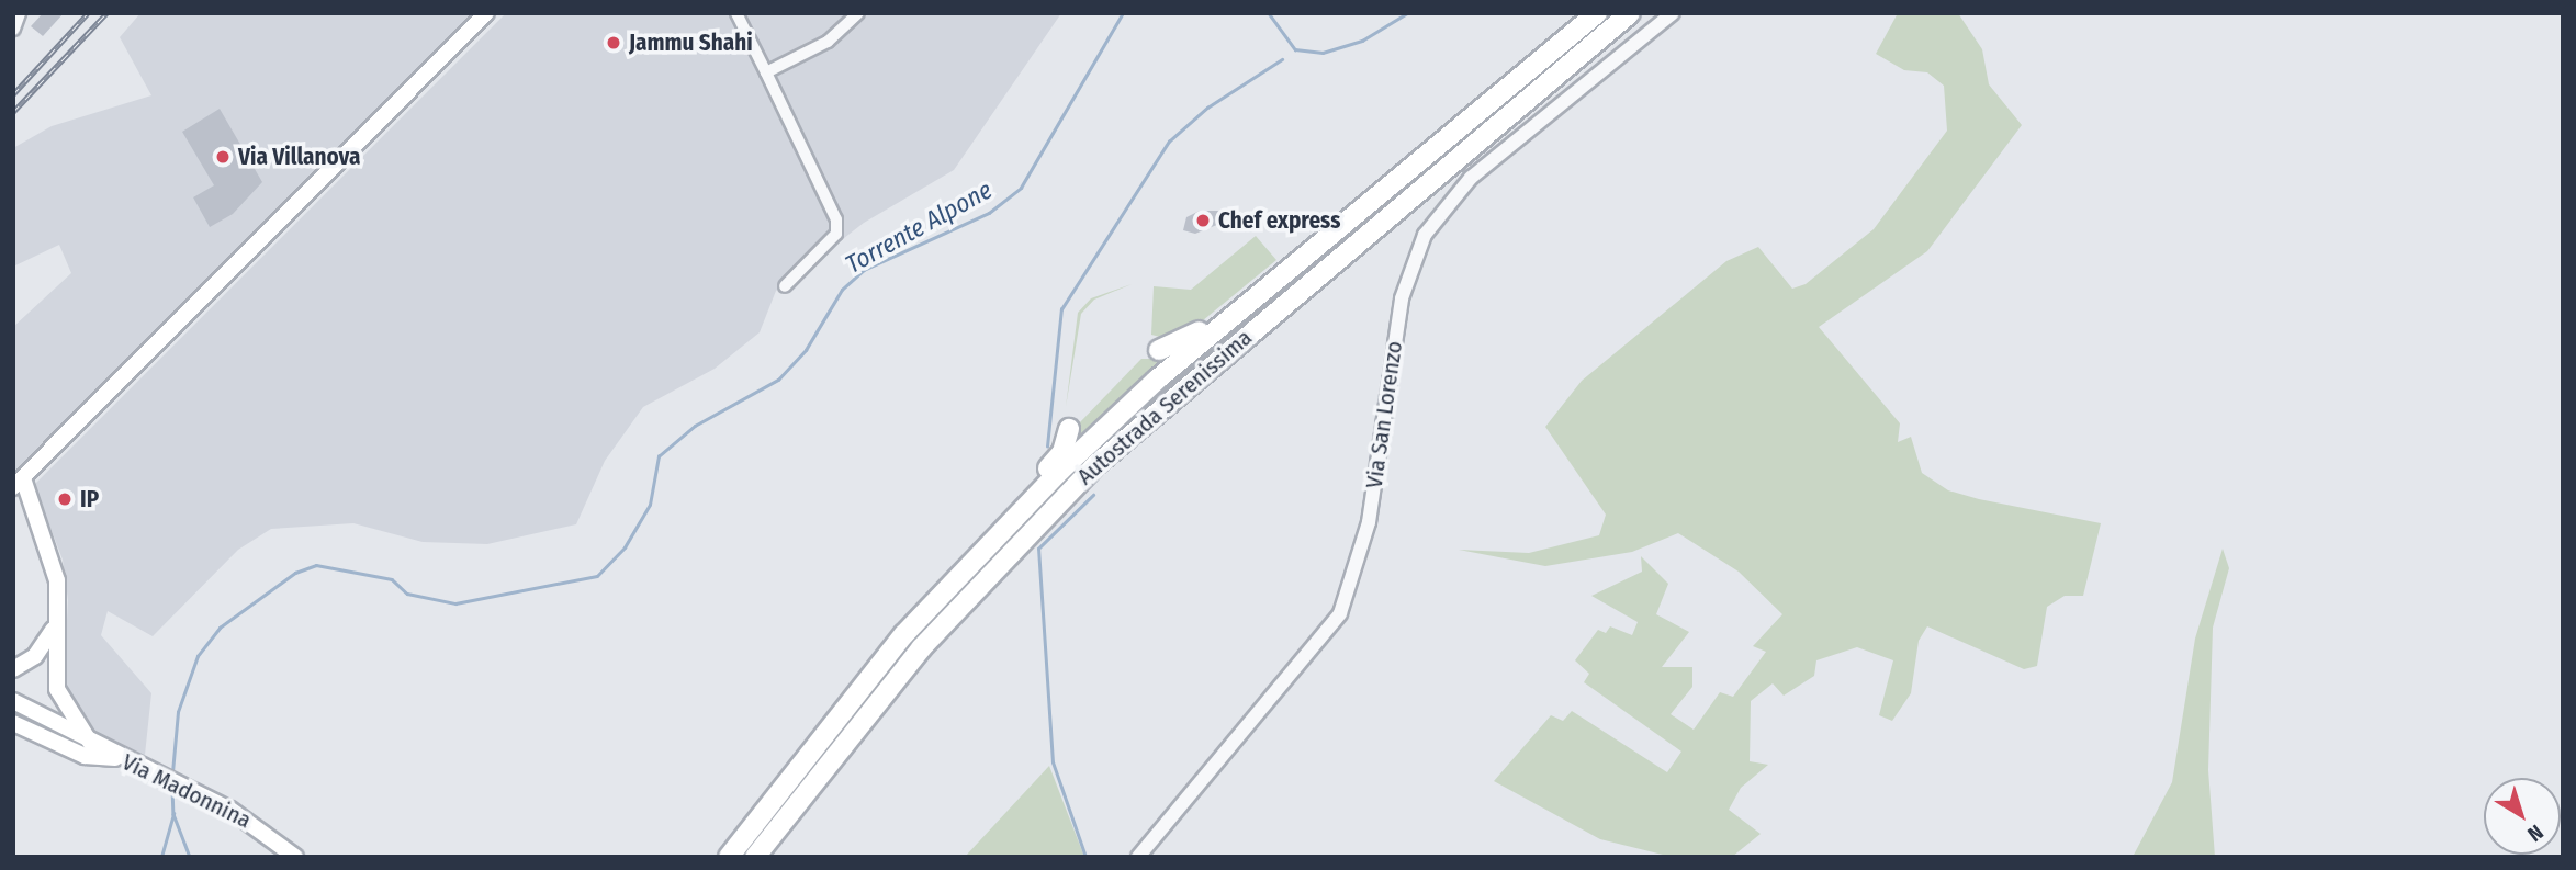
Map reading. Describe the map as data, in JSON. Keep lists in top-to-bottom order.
{
  "streets": {
    "highway": ["Autostrada Serenissima"],
    "main road": ["Via Madonnina"],
    "street": ["Via San Lorenzo"]
  },
  "water": ["Torrente Alpone"],
  "places": [
    "Jammu Shahi",
    "Via Villanova",
    "Chef express",
    "IP"
  ],
  "north": "bottom right"
}
